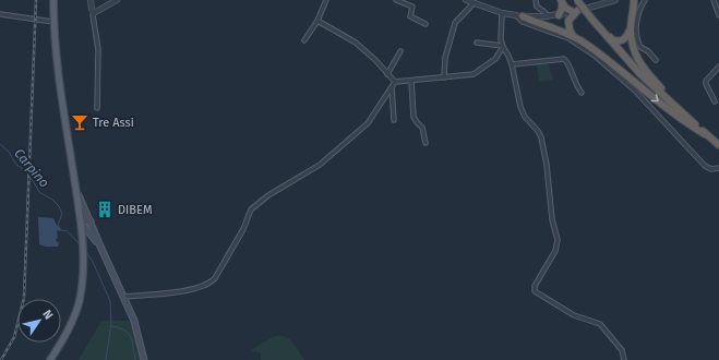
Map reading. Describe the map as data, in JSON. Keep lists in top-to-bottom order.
{
  "water": ["Carpino"],
  "places": {
    "bar": ["Tre Assi"],
    "building": ["DIBEM"]
  },
  "north": "top right"
}
